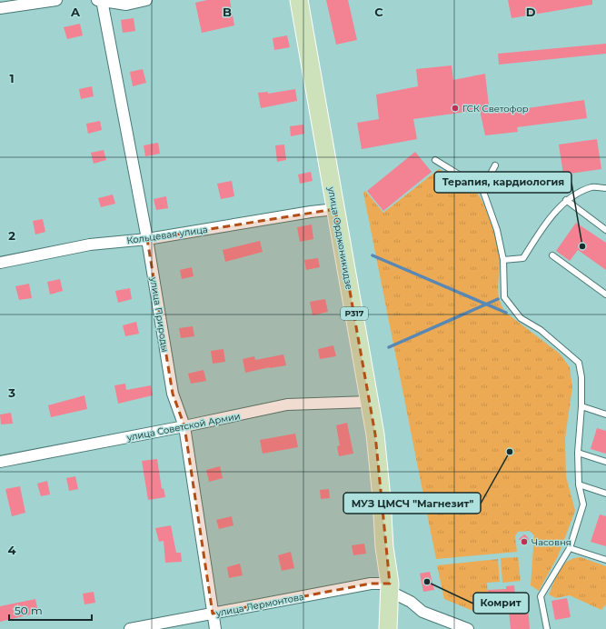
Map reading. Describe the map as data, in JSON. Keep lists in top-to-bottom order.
{
  "streets": {
    "main road": ["улица Орджоникидзе", "Р317"],
    "street": [
      "Кольцевая улица",
      "улица Природы",
      "улица Советской Армии",
      "улица Лермонтова"
    ]
  },
  "crossings": [
    ["Кольцевая улица", "улица Орджоникидзе"],
    ["Кольцевая улица", "улица Природы"],
    ["улица Орджоникидзе", "улица Советской Армии"],
    ["улица Орджоникидзе", "улица Лермонтова"],
    ["улица Природы", "улица Советской Армии"],
    ["улица Природы", "улица Лермонтова"]
  ],
  "places": [
    "ГСК Светофор",
    "Терапия, кардиология",
    "МУЗ ЦМСЧ \"Магнезит\"",
    "Часовня",
    "Комрит"
  ],
  "scale_bar": "50 m",
  "grid": {
    "columns": [
      "A",
      "B",
      "C",
      "D"
    ],
    "rows": [
      "1",
      "2",
      "3",
      "4"
    ]
  }
}
